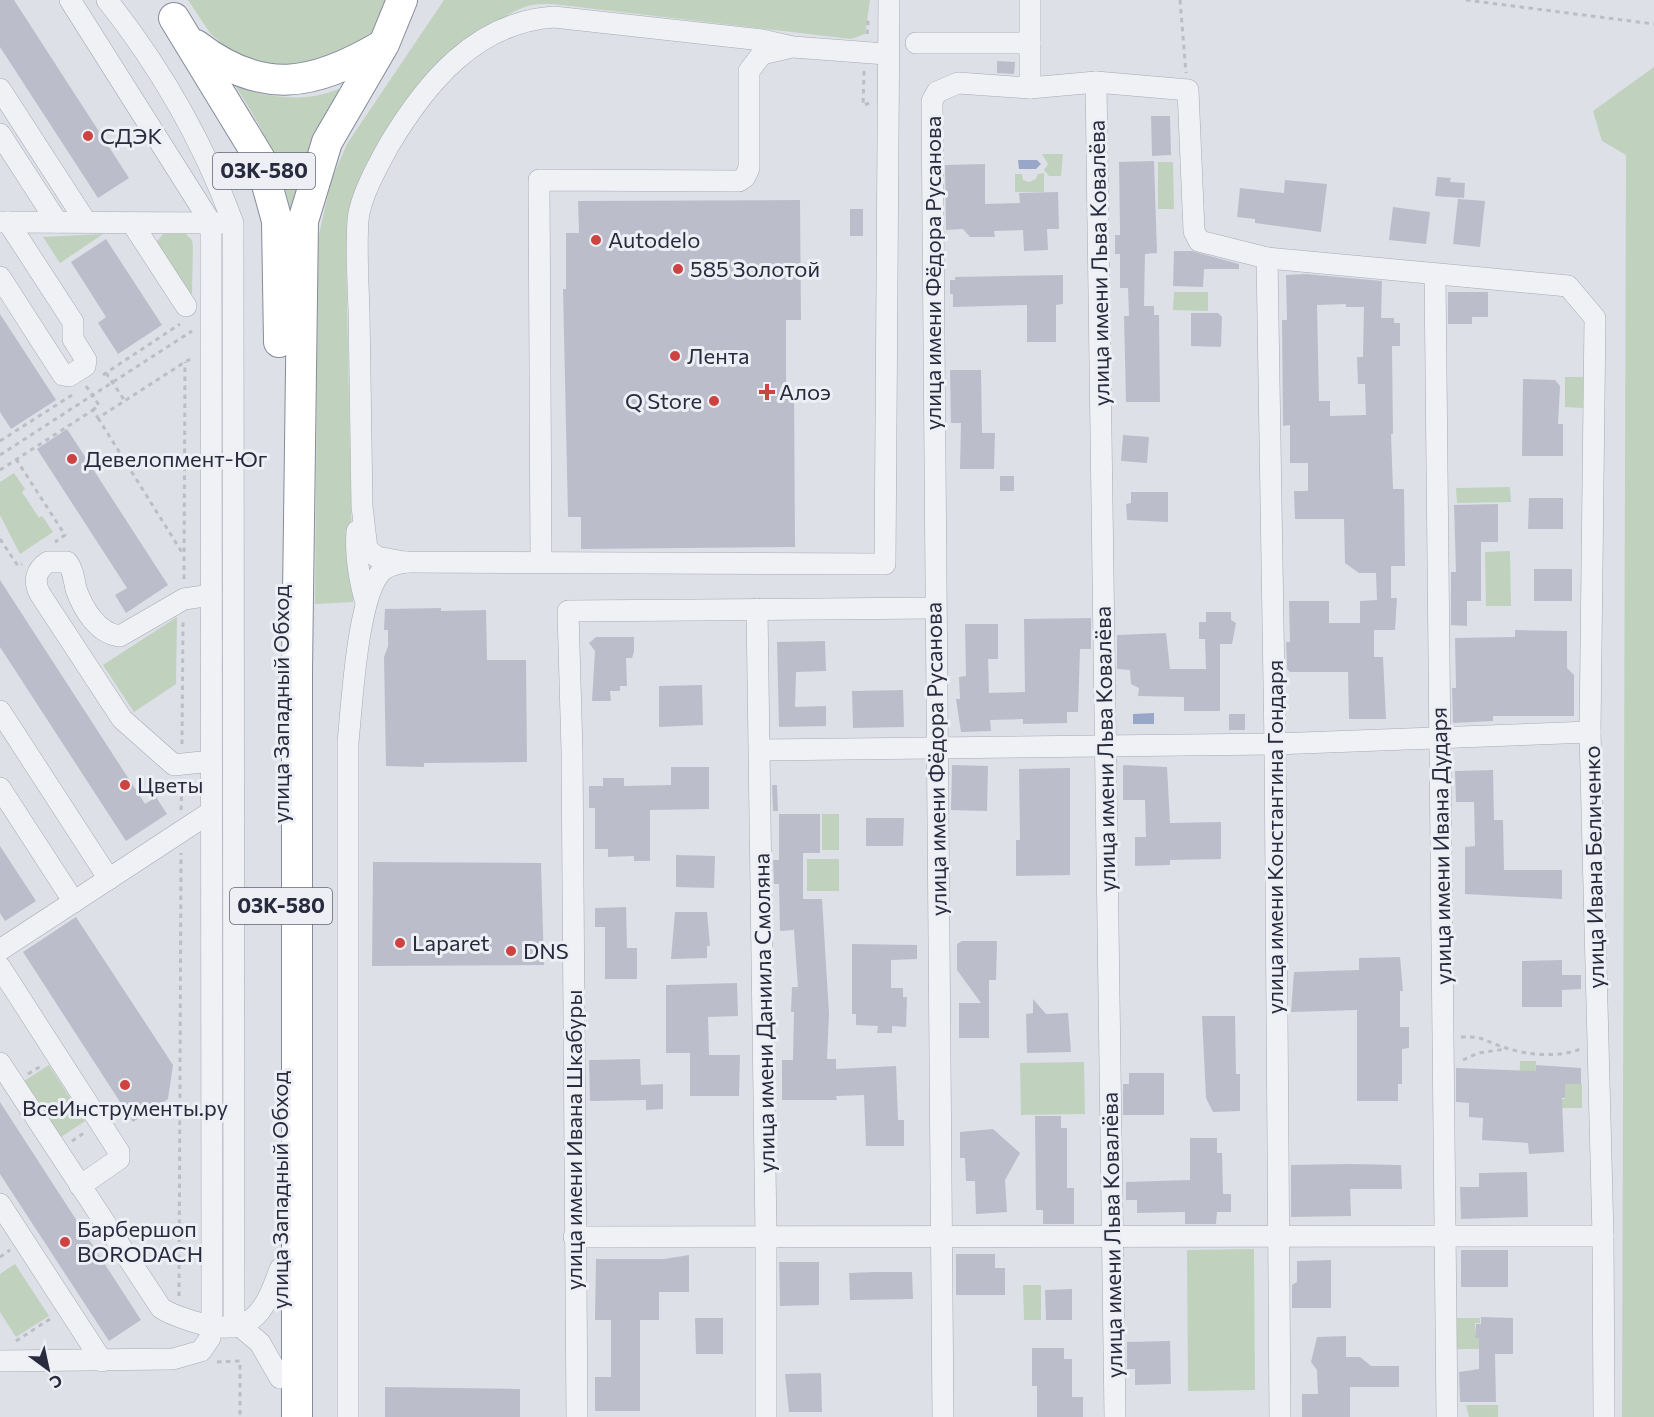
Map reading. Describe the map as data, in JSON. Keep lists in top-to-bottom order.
{
  "streets": {
    "highway": ["03К-580", "улица Западный Обход"],
    "street": [
      "улица имени Льва Ковалёва",
      "улица имени Фёдора Русанова",
      "улица имени Константина Гондаря",
      "улица имени Ивана Дударя",
      "улица Ивана Беличенко",
      "улица имени Даниила Смоляна",
      "улица имени Ивана Шкабуры"
    ]
  },
  "crossings": [
    ["03К-580", "улица Западный Обход"],
    ["улица имени Ивана Дударя", "улица Ивана Беличенко"],
    ["улица имени Даниила Смоляна", "улица имени Ивана Шкабуры"]
  ],
  "places": {
    "other": [
      "СДЭК",
      "Autodelo",
      "585 Золотой",
      "Лента",
      "Q Store",
      "Девелопмент-Юг",
      "Цветы",
      "Laparet",
      "DNS",
      "ВсеИнструменты.ру",
      "Барбершоп BORODACH"
    ],
    "health": ["Алоэ"]
  },
  "north": "bottom right"
}
